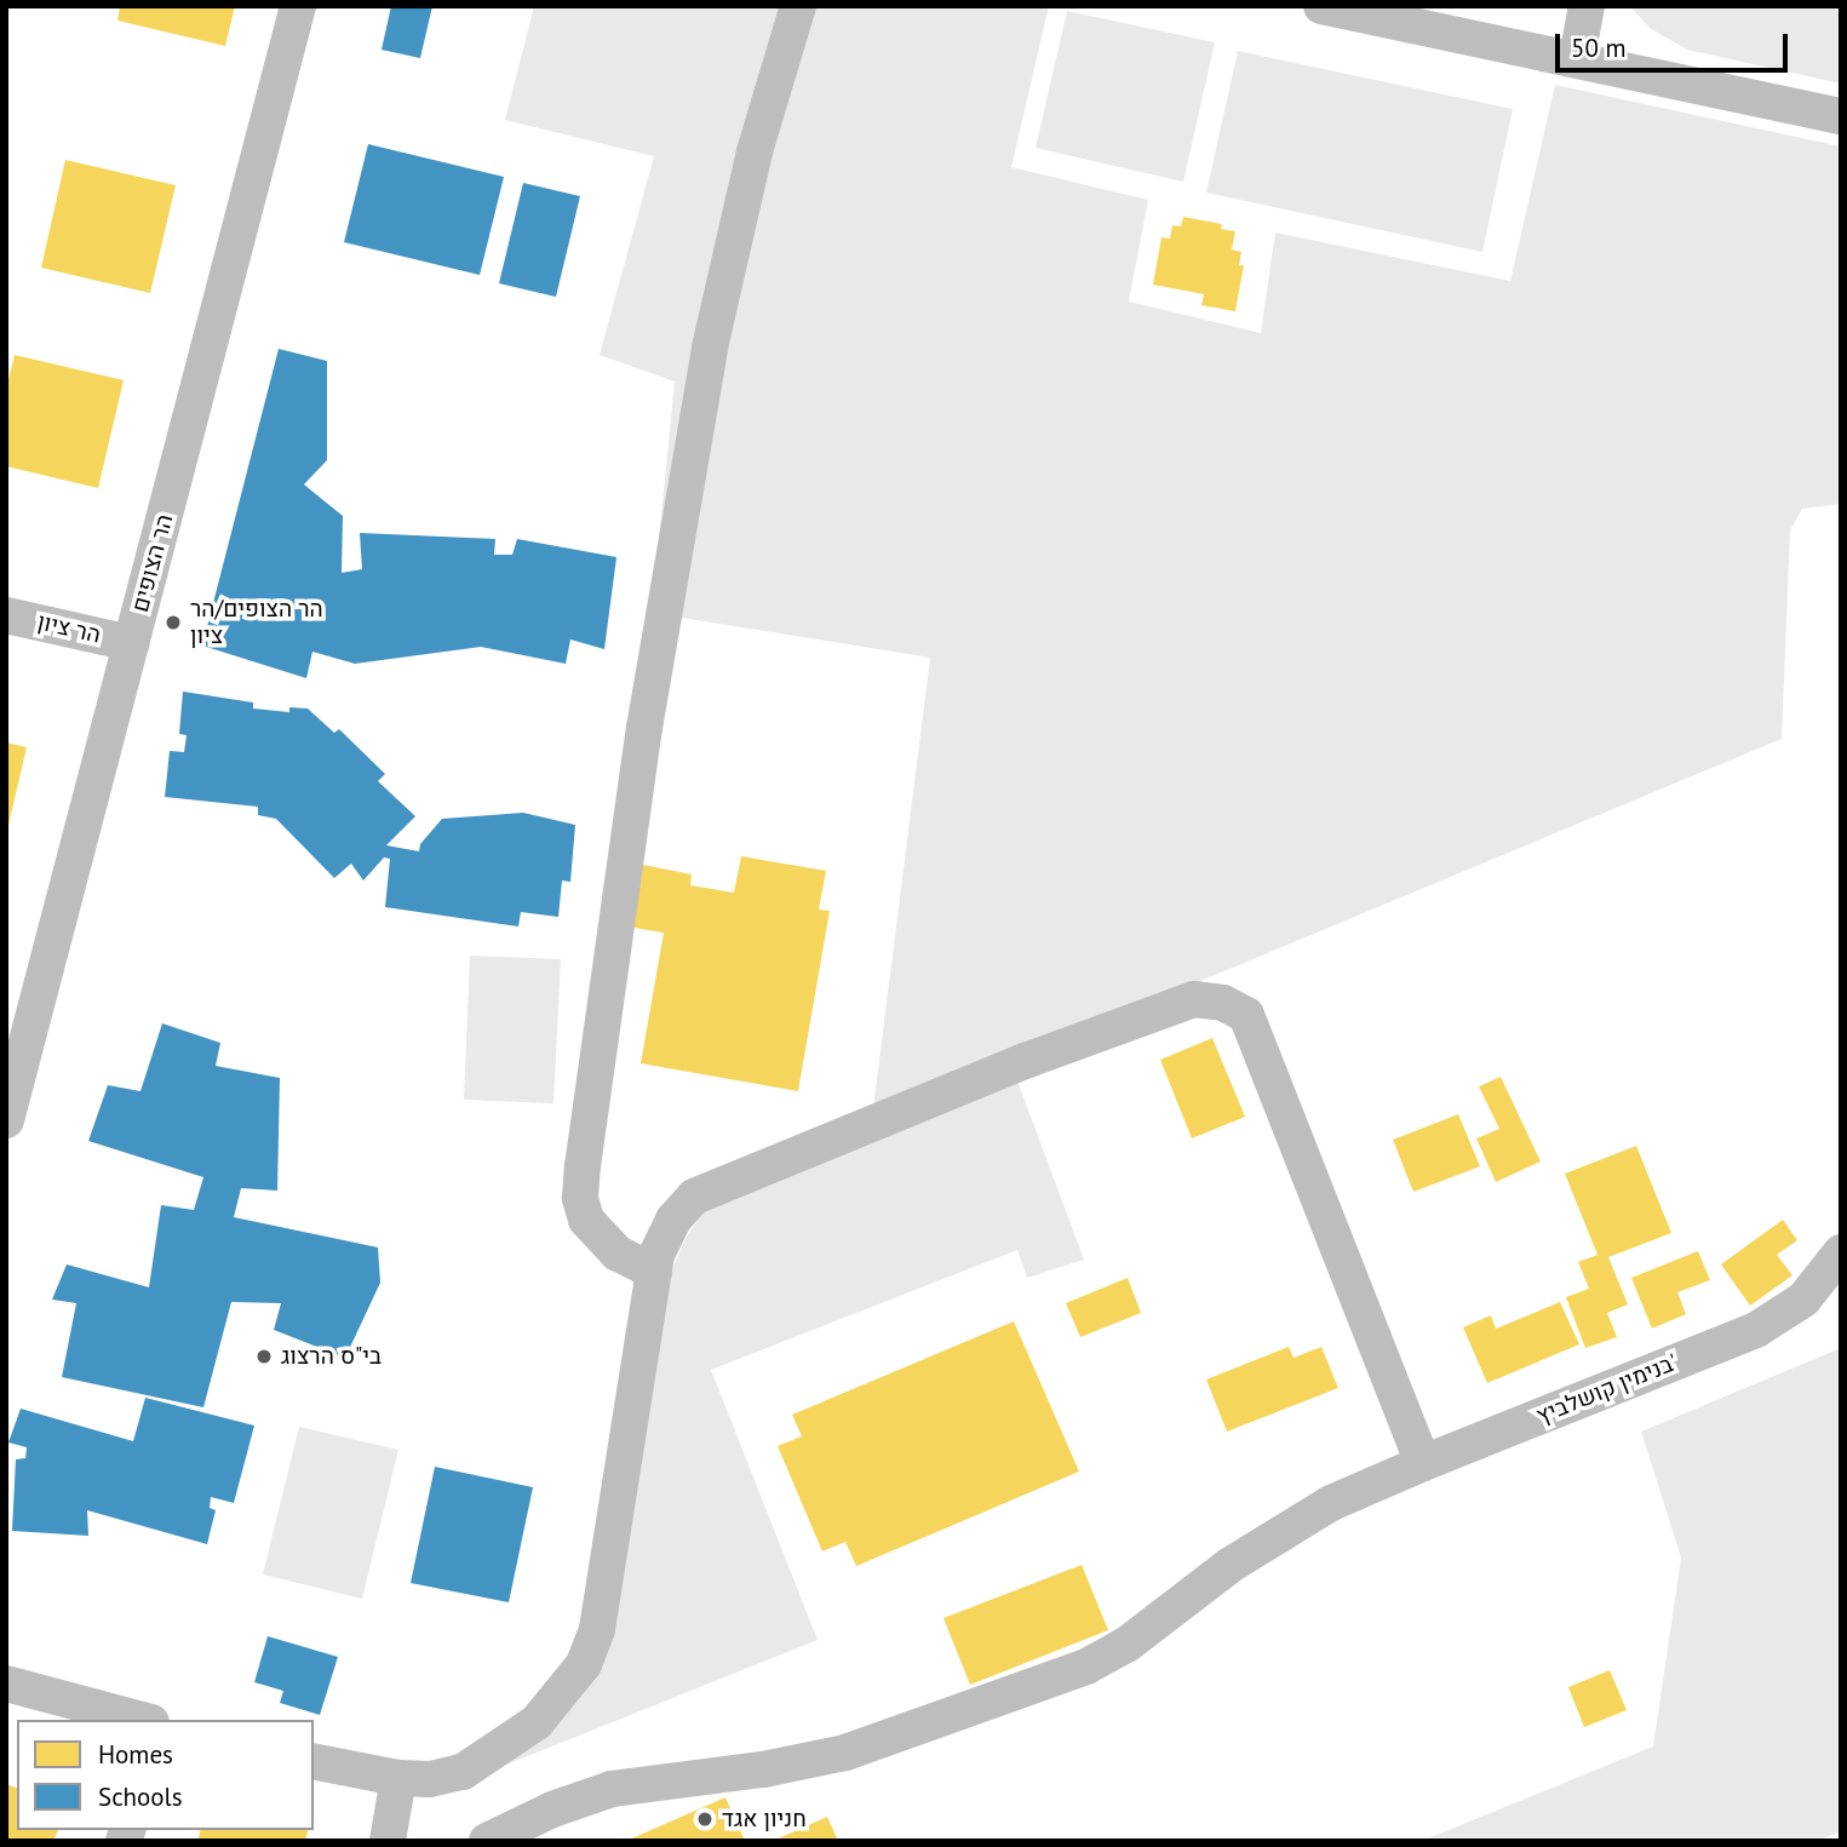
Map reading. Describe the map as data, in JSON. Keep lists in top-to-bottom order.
{
  "streets": {
    "street": ["הר הצופים", "הר ציון", "בנימין קושלביץ'"]
  },
  "crossings": [
    ["הר הצופים", "הר ציון"]
  ],
  "places": ["הר הצופים/הר ציון", "בי\"ס הרצוג", "חניון אגד"],
  "legend": ["Homes", "Schools"],
  "scale_bar": "50 m"
}
